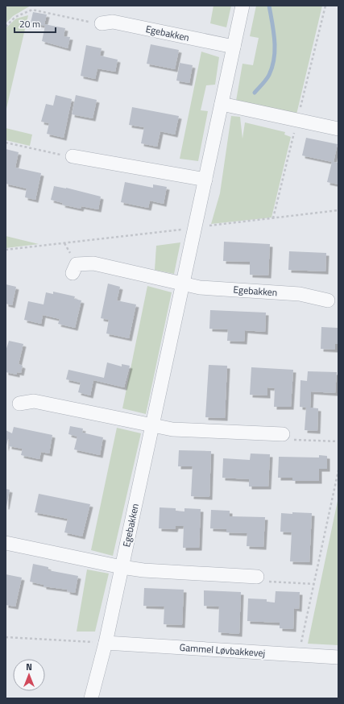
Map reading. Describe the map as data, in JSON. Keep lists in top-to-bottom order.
{
  "streets": {
    "street": ["Egebakken", "Gammel Løvbakkevej"]
  },
  "crossings": [
    ["Egebakken", "Gammel Løvbakkevej"]
  ],
  "scale_bar": "20 m",
  "north": "top"
}
